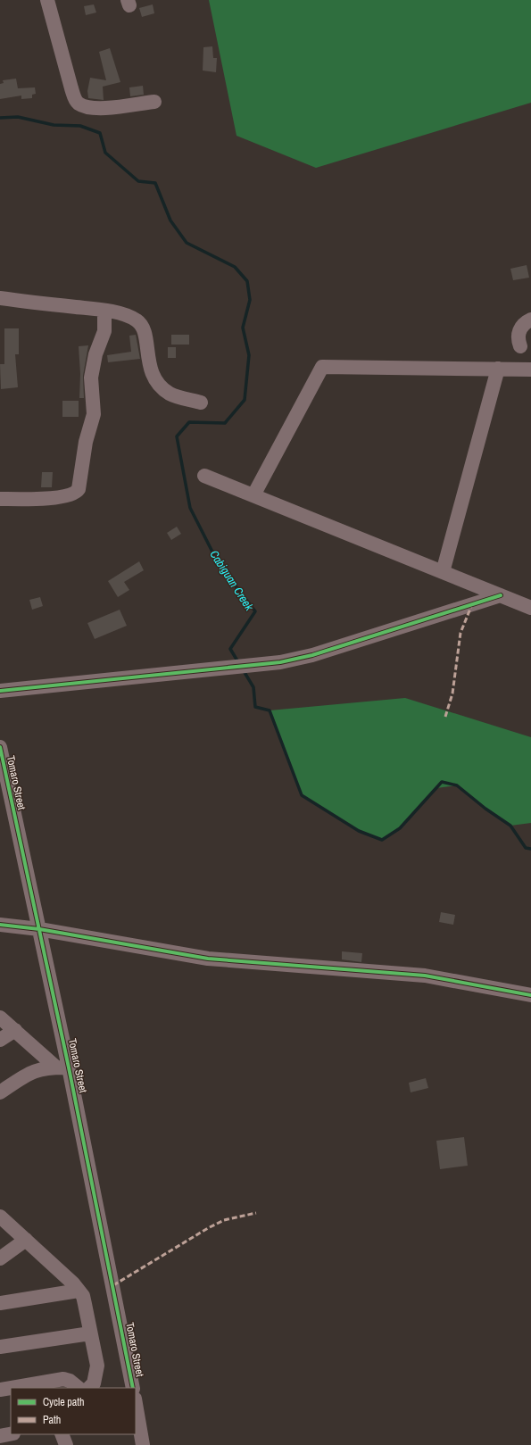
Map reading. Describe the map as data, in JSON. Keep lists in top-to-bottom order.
{
  "streets": {
    "street": ["Tomaro Street"]
  },
  "water": ["Cabiguan Creek"],
  "legend": ["Cycle path", "Path"]
}
